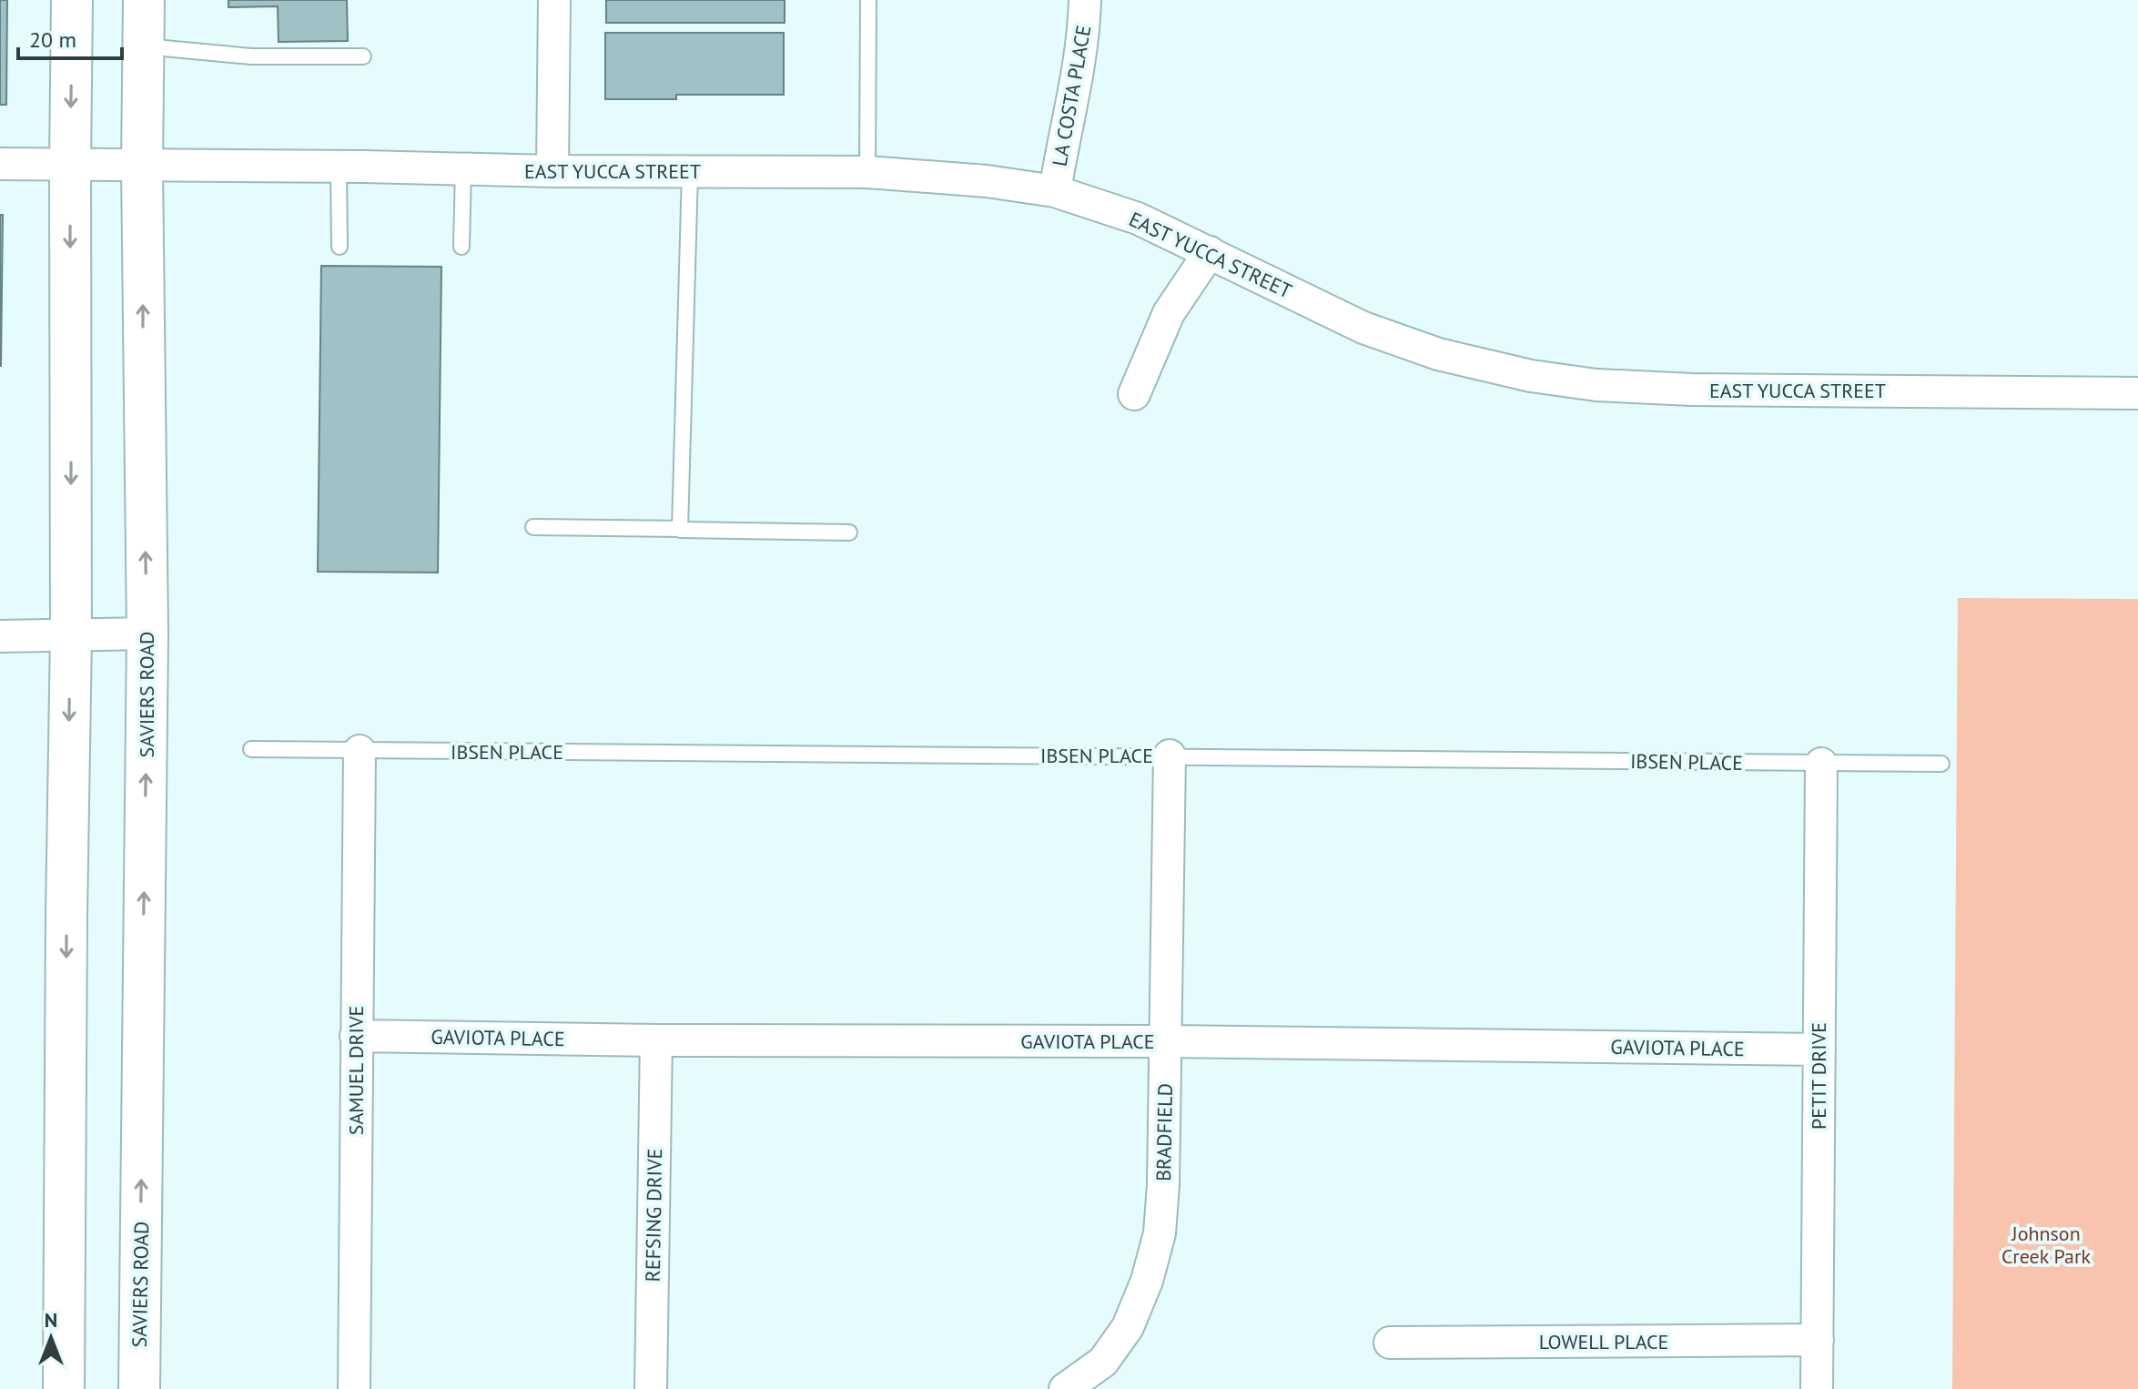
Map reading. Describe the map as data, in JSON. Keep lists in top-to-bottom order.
{
  "streets": {
    "main road": ["SAVIERS ROAD"],
    "street": [
      "LA COSTA PLACE",
      "EAST YUCCA STREET",
      "GAVIOTA PLACE",
      "SAMUEL DRIVE",
      "PETIT DRIVE",
      "BRADFIELD",
      "REFSING DRIVE",
      "LOWELL PLACE"
    ],
    "lane": ["IBSEN PLACE"]
  },
  "crossings": [
    ["LA COSTA PLACE", "EAST YUCCA STREET"],
    ["EAST YUCCA STREET", "SAVIERS ROAD"],
    ["IBSEN PLACE", "SAMUEL DRIVE"],
    ["IBSEN PLACE", "PETIT DRIVE"],
    ["IBSEN PLACE", "BRADFIELD"],
    ["GAVIOTA PLACE", "SAMUEL DRIVE"],
    ["GAVIOTA PLACE", "PETIT DRIVE"],
    ["GAVIOTA PLACE", "BRADFIELD"],
    ["GAVIOTA PLACE", "REFSING DRIVE"],
    ["PETIT DRIVE", "LOWELL PLACE"]
  ],
  "parks": ["Johnson Creek Park"],
  "scale_bar": "20 m",
  "north": "top"
}
